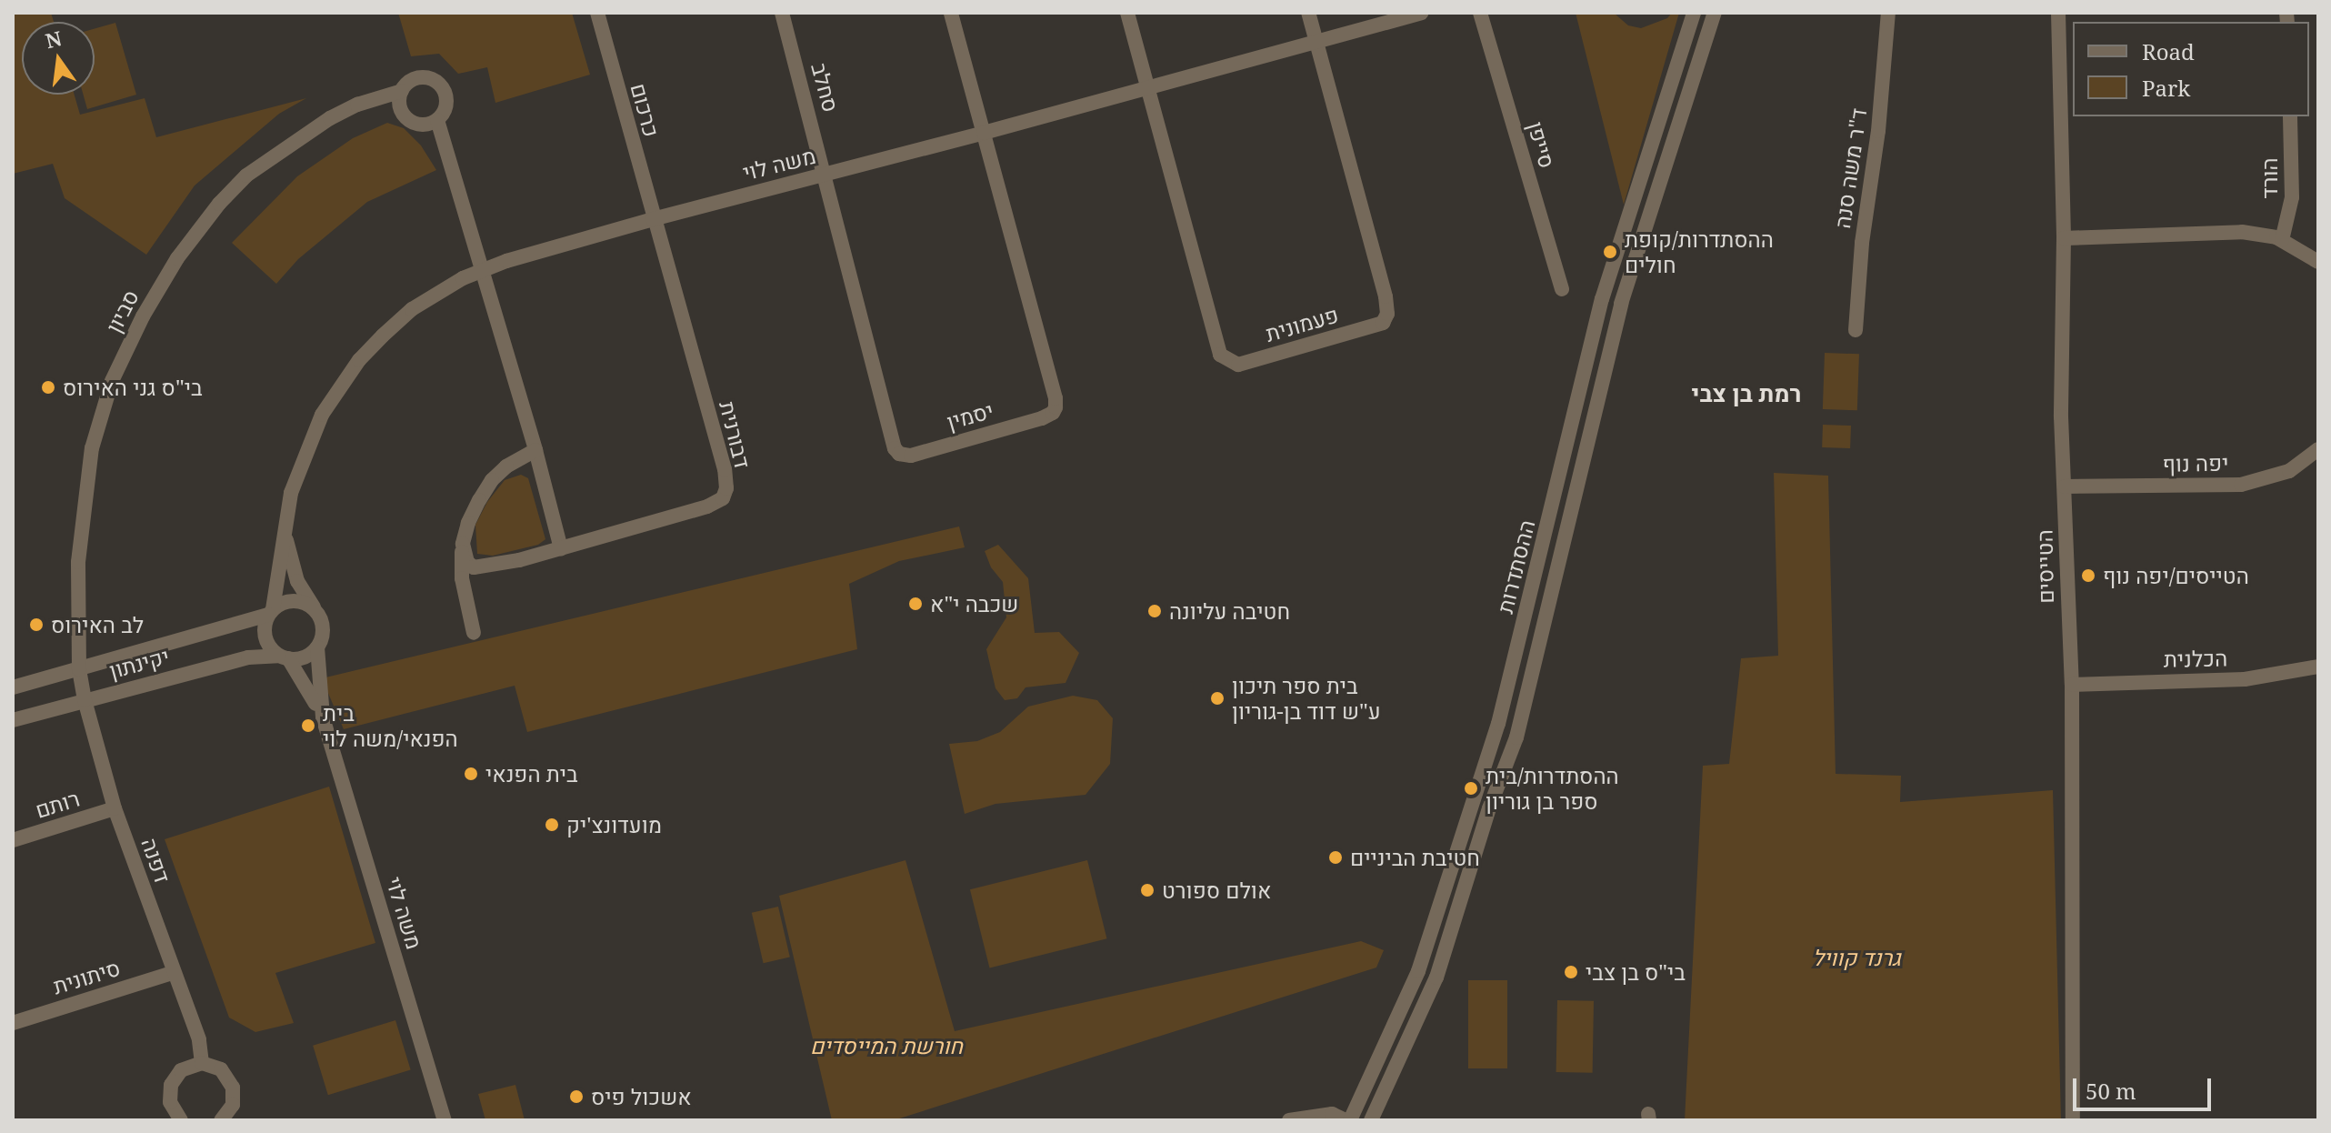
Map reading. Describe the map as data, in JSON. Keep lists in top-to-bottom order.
{
  "streets": {
    "street": [
      "סחלב",
      "כרכום",
      "סייפן",
      "משה לוי",
      "ד\"ר משה סנה",
      "הורד",
      "סביון",
      "פעמונית",
      "יסמין",
      "דבורנית",
      "יפה נוף",
      "ההסתדרות",
      "הטייסים",
      "הכלנית",
      "יקינתון",
      "רותם",
      "דפנה",
      "סיתונית"
    ]
  },
  "crossings": [
    ["סחלב", "משה לוי"],
    ["סחלב", "יסמין"],
    ["כרכום", "משה לוי"],
    ["כרכום", "דבורנית"],
    ["משה לוי", "פעמונית"],
    ["משה לוי", "יסמין"],
    ["משה לוי", "דבורנית"],
    ["משה לוי", "יקינתון"],
    ["סביון", "יקינתון"],
    ["סביון", "דפנה"],
    ["יפה נוף", "הטייסים"],
    ["הטייסים", "הכלנית"],
    ["יקינתון", "דפנה"],
    ["רותם", "דפנה"],
    ["דפנה", "סיתונית"]
  ],
  "districts": ["רמת בן צבי"],
  "parks": ["גרנד קוויל", "חורשת המייסדים"],
  "places": [
    "ההסתדרות/קופת חולים",
    "בי\"ס גני האירוס",
    "הטייסים/יפה נוף",
    "שכבה י\"א",
    "חטיבה עליונה",
    "לב האירוס",
    "בית ספר תיכון ע\"ש דוד בן-גוריון",
    "בית הפנאי/משה לוי",
    "בית הפנאי",
    "ההסתדרות/בית ספר בן גוריון",
    "מועדונצ'יק",
    "חטיבת הביניים",
    "אולם ספורט",
    "בי\"ס בן צבי",
    "אשכול פיס"
  ],
  "legend": ["Road", "Park"],
  "scale_bar": "50 m",
  "north": "top"
}
